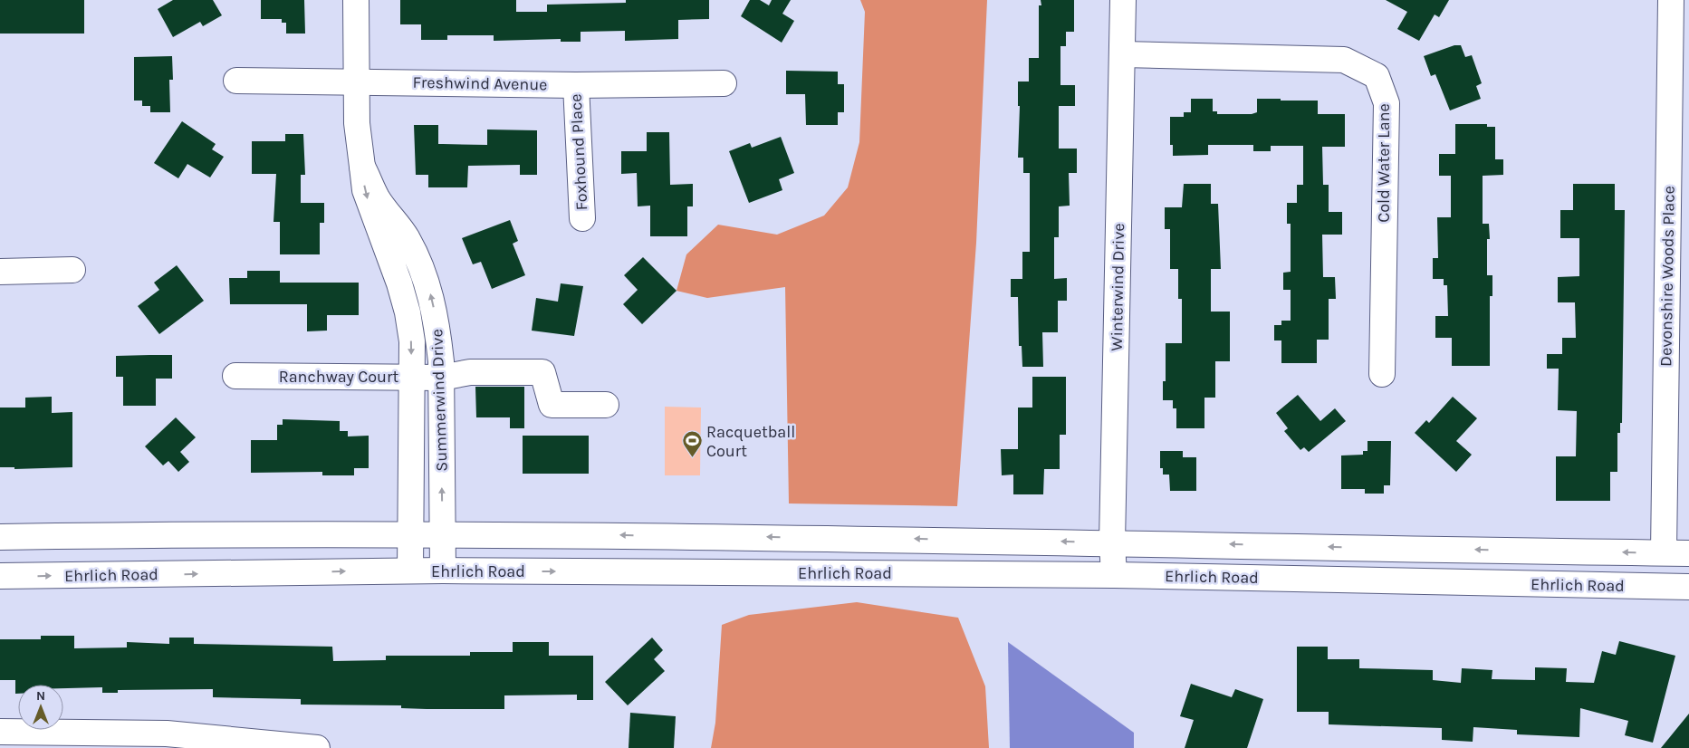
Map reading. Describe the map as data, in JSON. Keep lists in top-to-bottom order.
{
  "streets": {
    "street": [
      "Freshwind Avenue",
      "Foxhound Place",
      "Cold Water Lane",
      "Devonshire Woods Place",
      "Winterwind Drive",
      "Ranchway Court",
      "Summerwind Drive",
      "Ehrlich Road"
    ]
  },
  "crossings": [
    ["Freshwind Avenue", "Foxhound Place"],
    ["Freshwind Avenue", "Summerwind Drive"],
    ["Cold Water Lane", "Winterwind Drive"],
    ["Devonshire Woods Place", "Ehrlich Road"],
    ["Winterwind Drive", "Ehrlich Road"],
    ["Ranchway Court", "Summerwind Drive"],
    ["Summerwind Drive", "Ehrlich Road"]
  ],
  "places": {
    "sports": ["Racquetball Court"]
  },
  "north": "top"
}
